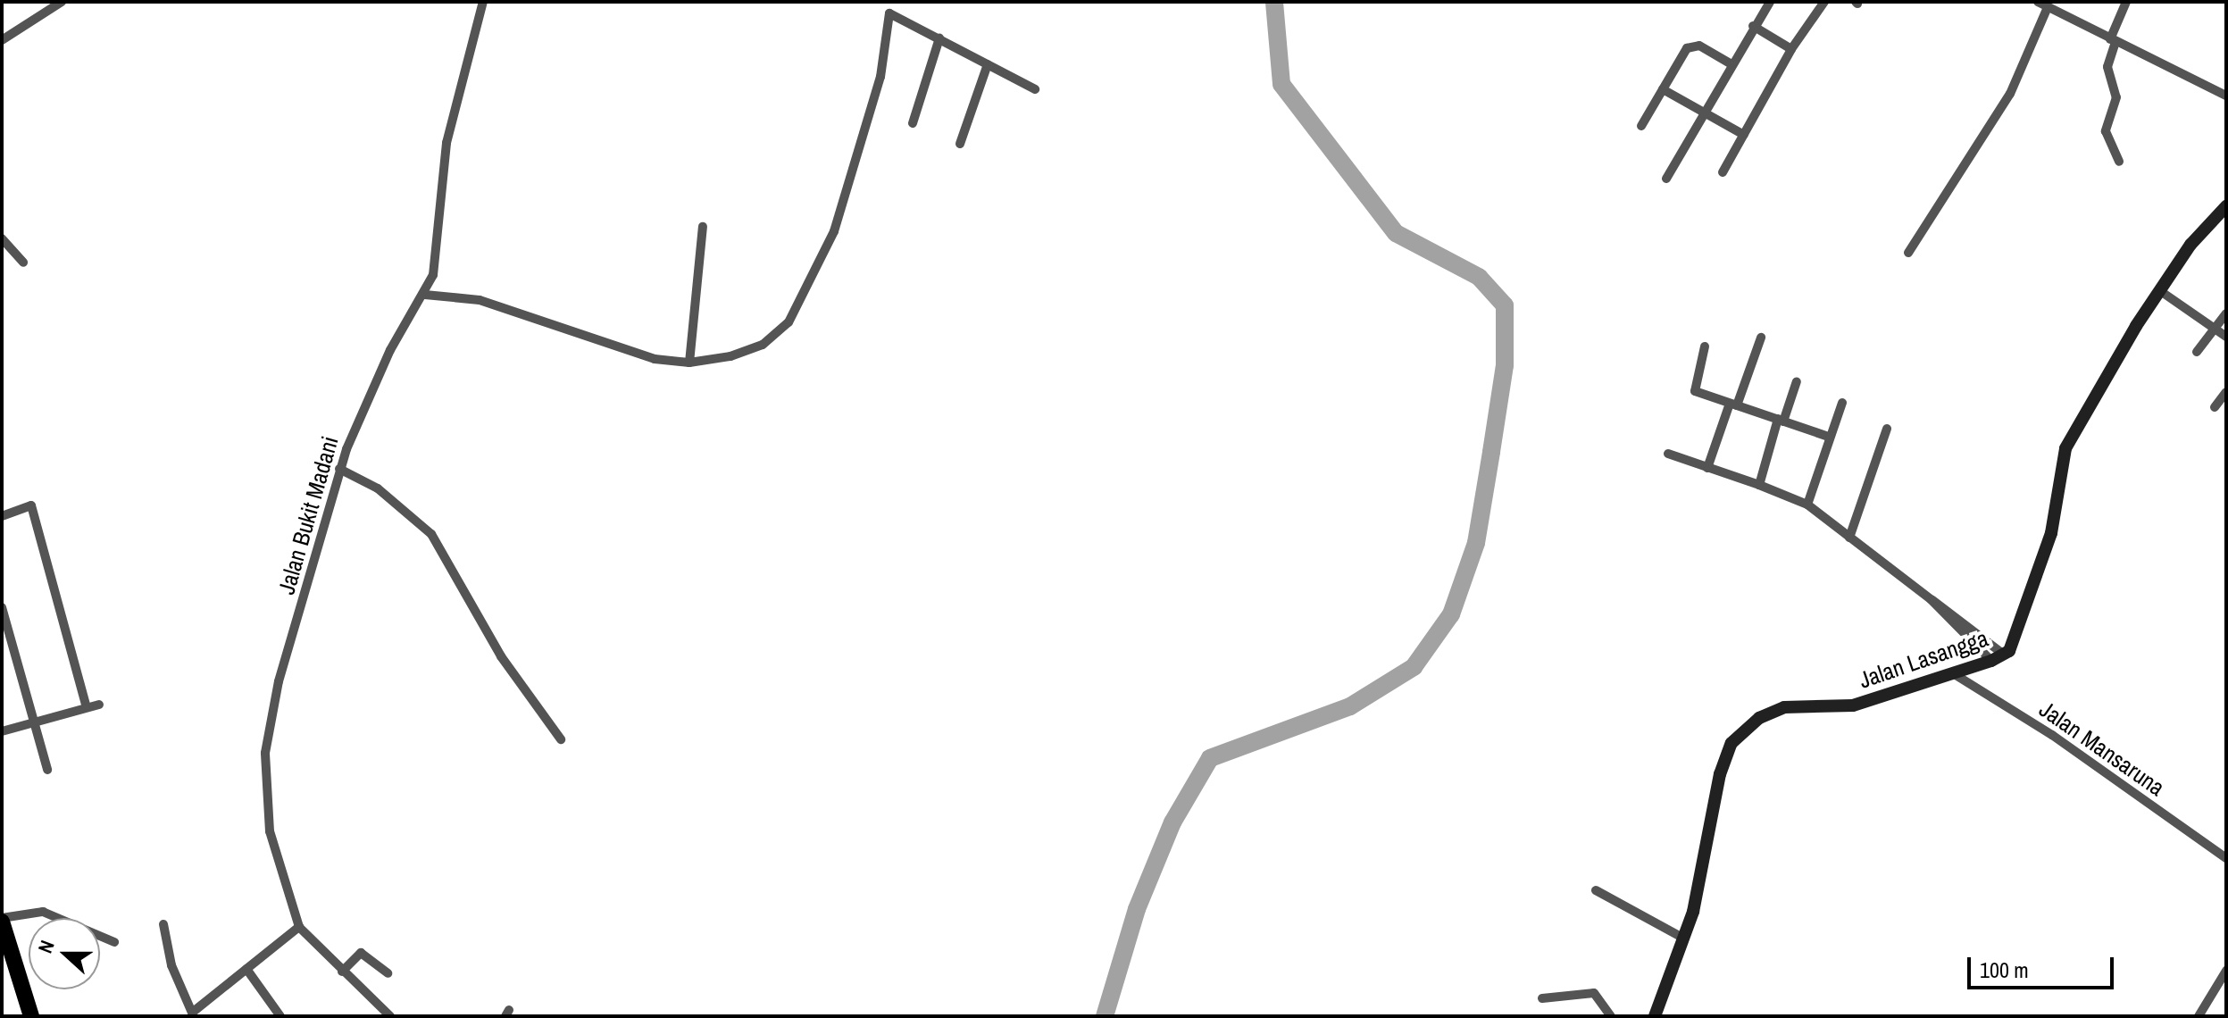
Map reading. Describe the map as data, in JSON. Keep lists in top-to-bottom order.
{
  "streets": {
    "street": ["Jalan Bukit Madani", "Jalan Lasangga", "Jalan Mansaruna"]
  },
  "crossings": [
    ["Jalan Lasangga", "Jalan Mansaruna"]
  ],
  "scale_bar": "100 m",
  "north": "left"
}
